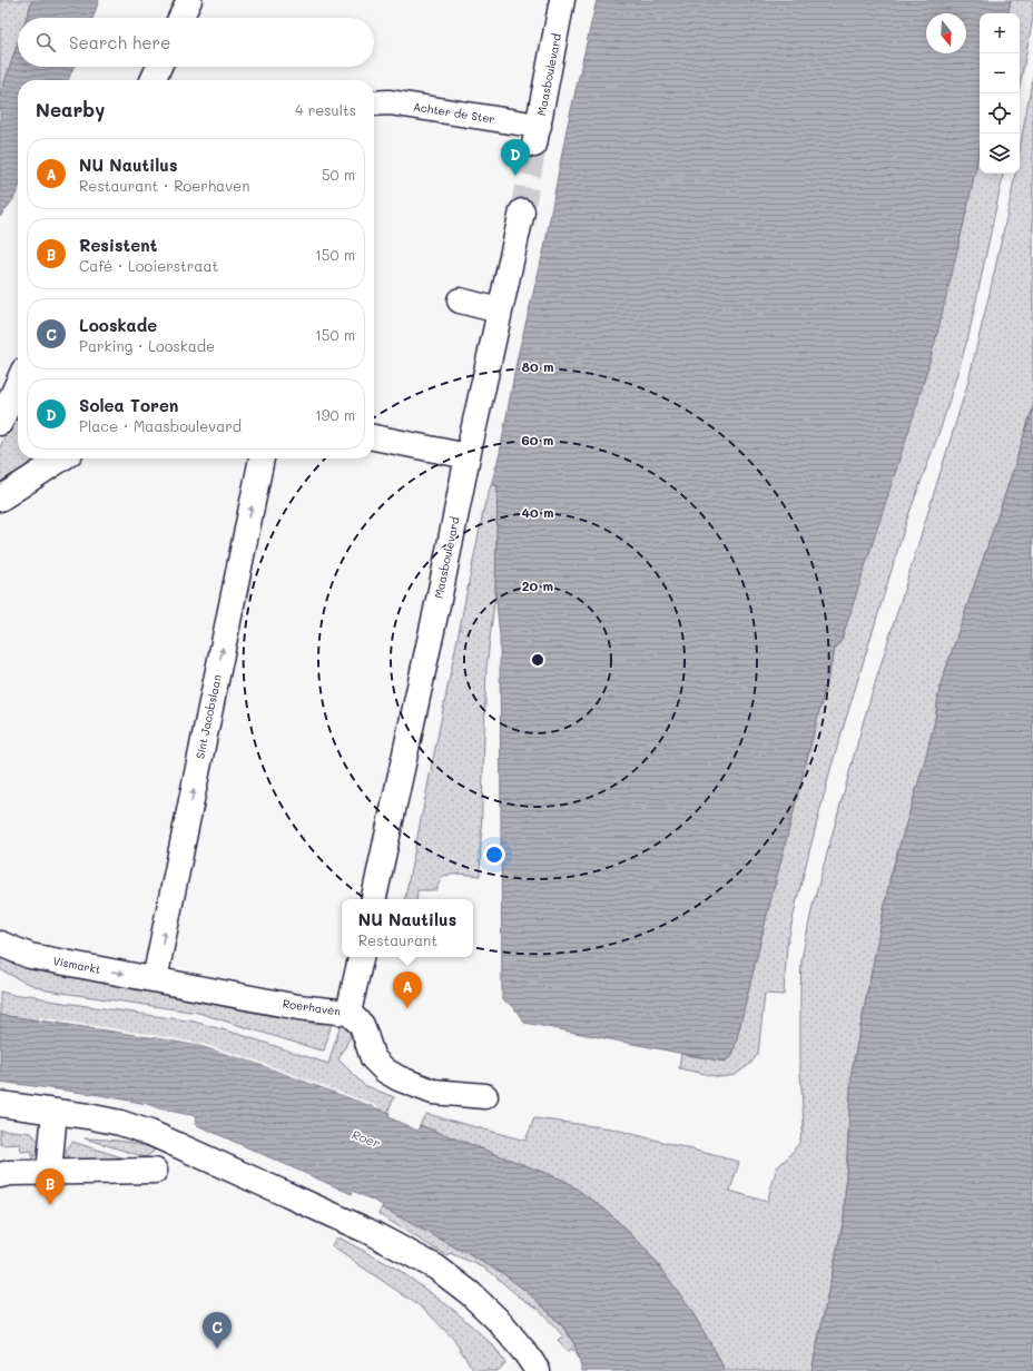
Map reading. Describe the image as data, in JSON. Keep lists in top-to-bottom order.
{
  "streets": {
    "street": [
      "Maasboulevard",
      "Achter de Ster",
      "Sint Jacobslaan",
      "Vismarkt",
      "Roerhaven"
    ]
  },
  "crossings": [
    ["Maasboulevard", "Achter de Ster"],
    ["Sint Jacobslaan", "Vismarkt"],
    ["Sint Jacobslaan", "Roerhaven"],
    ["Vismarkt", "Roerhaven"]
  ],
  "one_way": ["Sint Jacobslaan"],
  "water": ["Roer"],
  "north": "bottom",
  "page": {
    "map_buttons": ["+", "−"],
    "search": "Search here",
    "heading": ["Nearby", "4 results"],
    "list": [
      {
        "mark": "A",
        "name": "NU Nautilus",
        "note": "Restaurant · Roerhaven",
        "value": "50 m"
      },
      {
        "mark": "B",
        "name": "Resistent",
        "note": "Café · Looierstraat",
        "value": "150 m"
      },
      {
        "mark": "C",
        "name": "Looskade",
        "note": "Parking · Looskade",
        "value": "150 m"
      },
      {
        "mark": "D",
        "name": "Solea Toren",
        "note": "Place · Maasboulevard",
        "value": "190 m"
      }
    ],
    "pins": [
      "D",
      "A",
      "B",
      "C"
    ],
    "popup": ["NU Nautilus", "Restaurant"]
  },
  "rings": [
    "80 m",
    "60 m",
    "40 m",
    "20 m"
  ]
}
